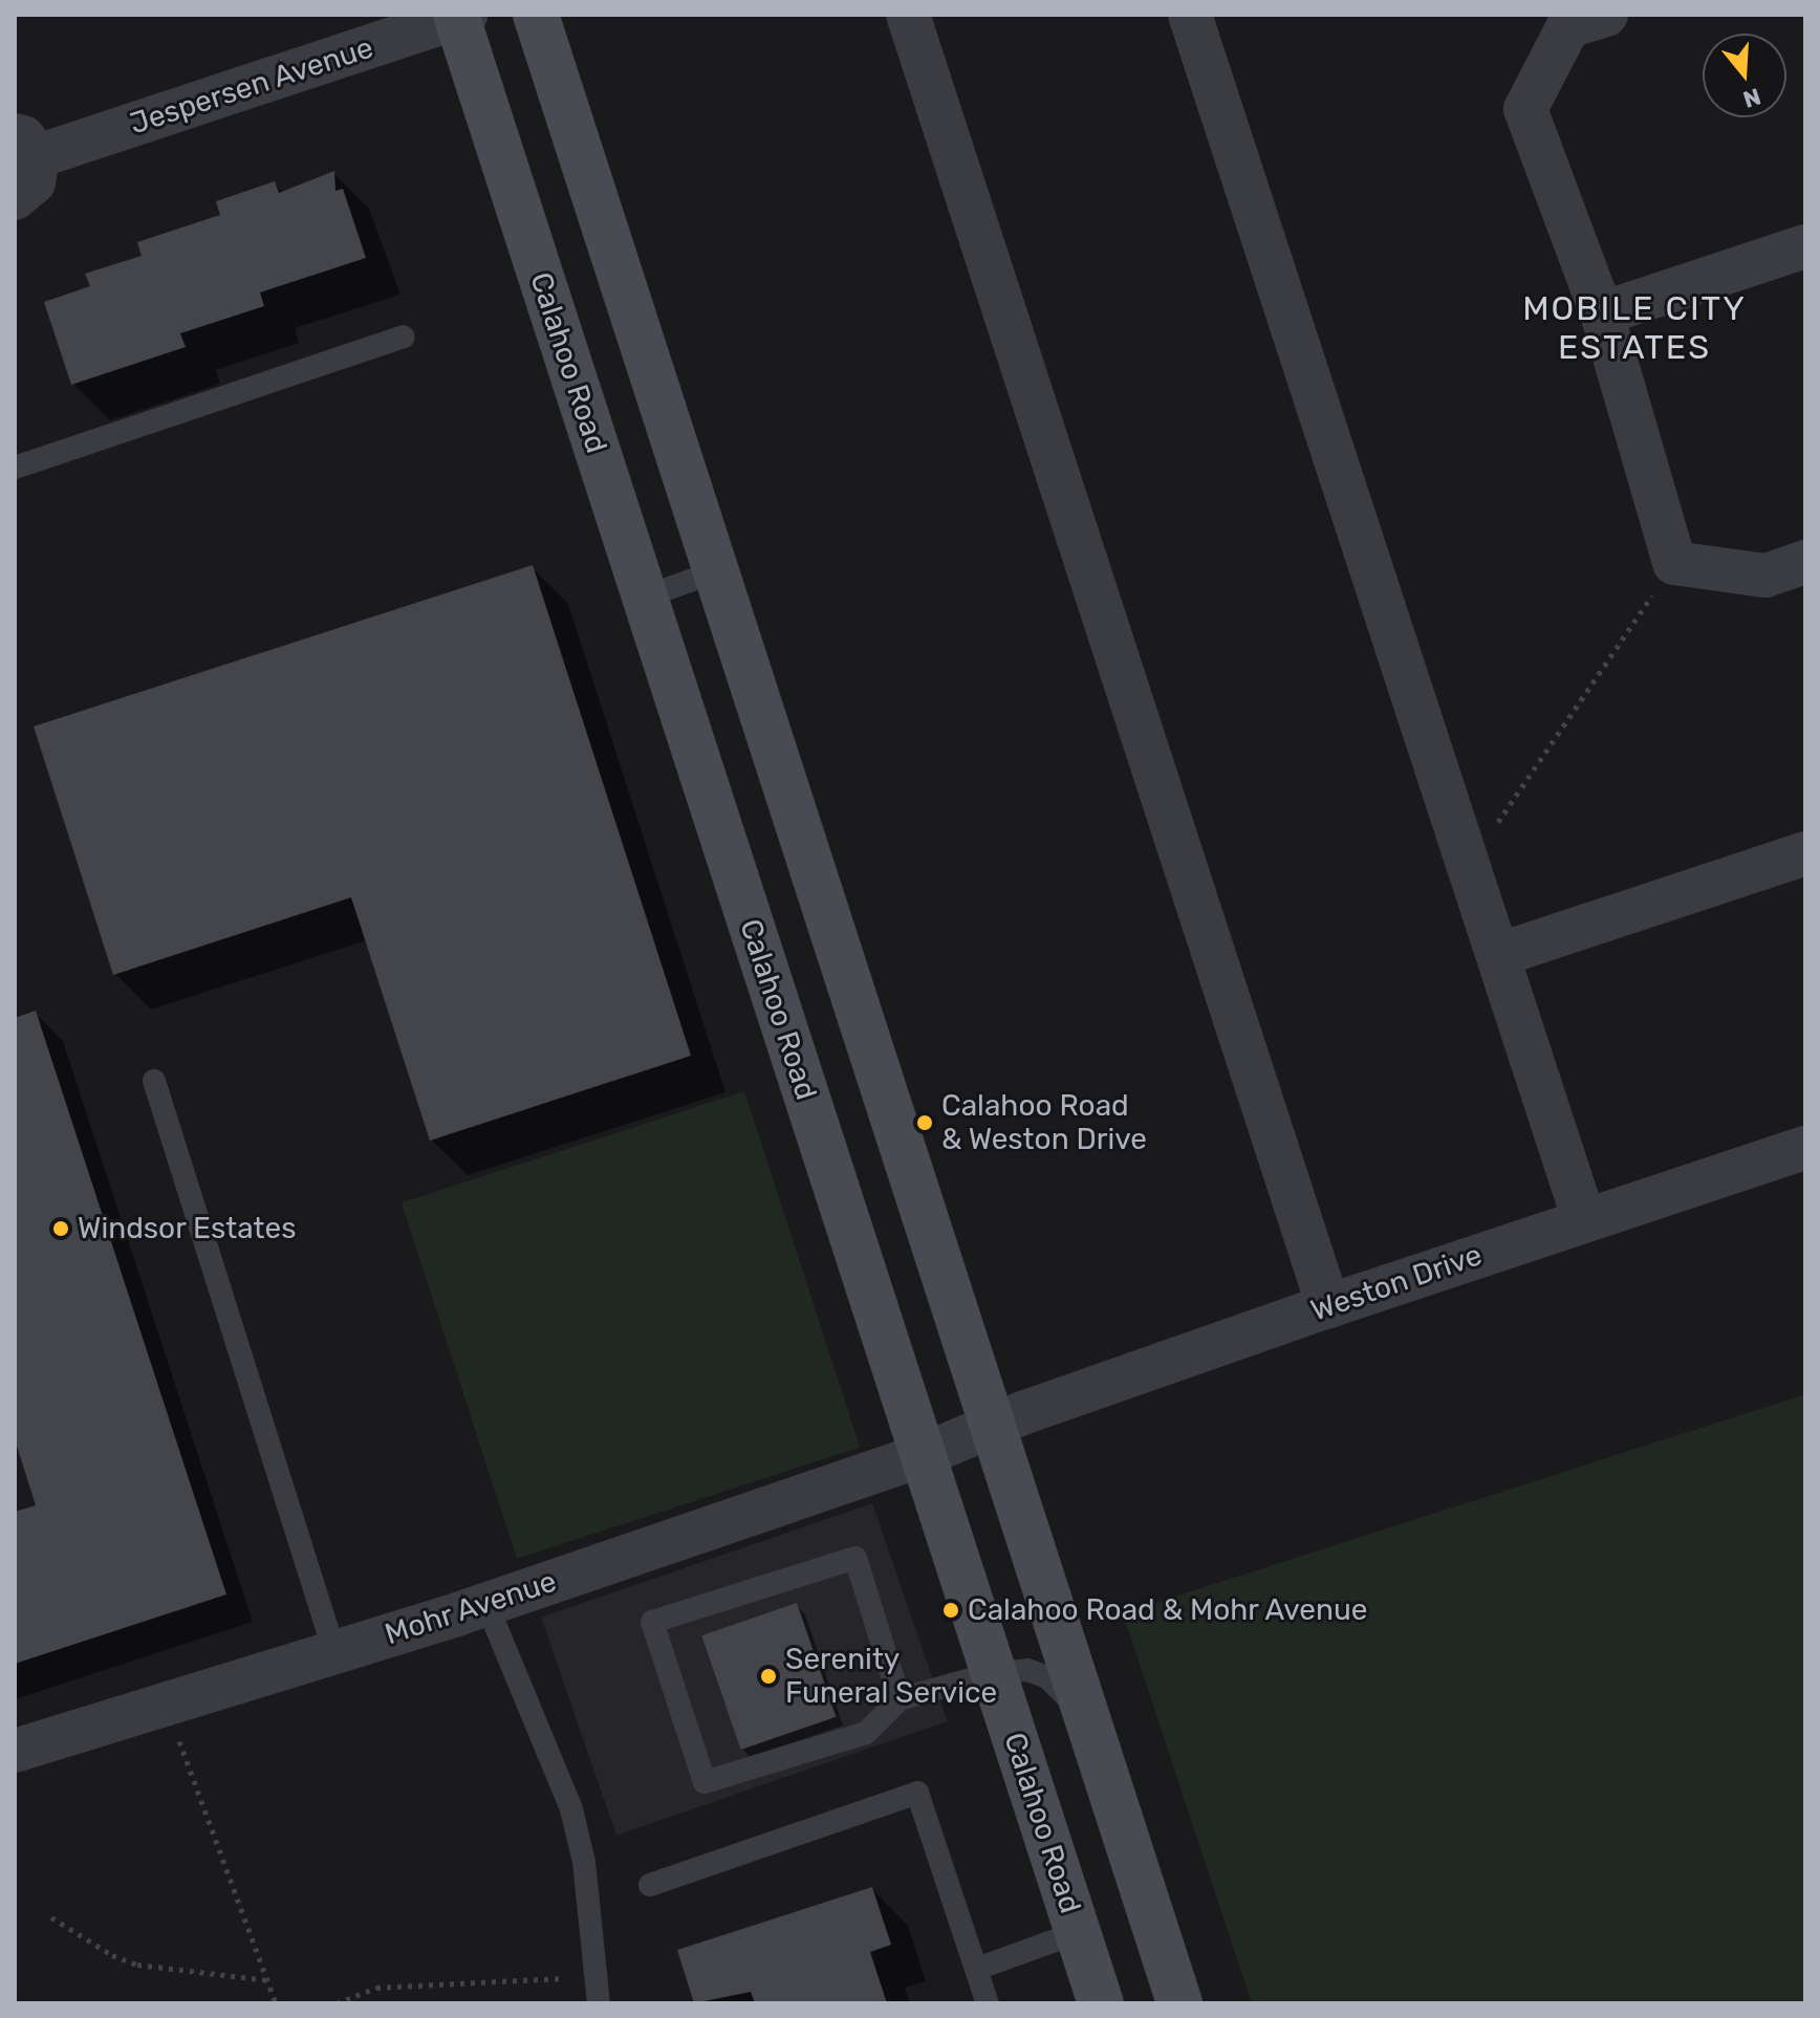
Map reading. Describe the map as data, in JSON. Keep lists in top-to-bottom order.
{
  "streets": {
    "main road": ["Calahoo Road"],
    "street": ["Jespersen Avenue", "Weston Drive", "Mohr Avenue"]
  },
  "crossings": [
    ["Jespersen Avenue", "Calahoo Road"],
    ["Calahoo Road", "Weston Drive"],
    ["Calahoo Road", "Mohr Avenue"],
    ["Weston Drive", "Mohr Avenue"]
  ],
  "districts": ["MOBILE CITY ESTATES"],
  "places": [
    "Calahoo Road & Weston Drive",
    "Windsor Estates",
    "Calahoo Road & Mohr Avenue",
    "Serenity Funeral Service"
  ],
  "north": "bottom"
}
